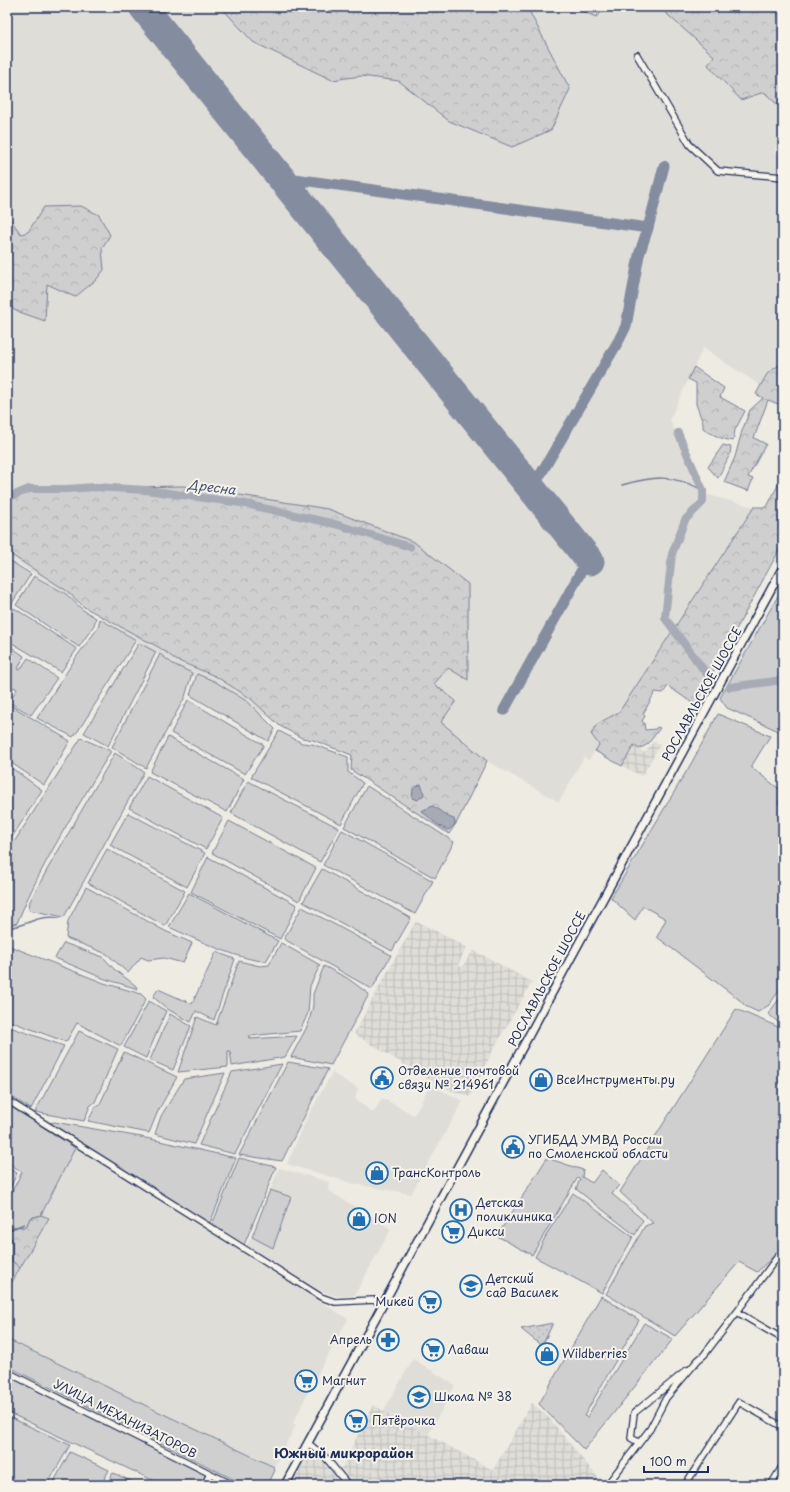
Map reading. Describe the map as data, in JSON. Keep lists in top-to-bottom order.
{
  "streets": {
    "main road": ["РОСЛАВЛЬСКОЕ ШОССЕ"],
    "street": ["УЛИЦА МЕХАНИЗАТОРОВ"]
  },
  "districts": ["Южный микрорайон"],
  "water": ["Дресна"],
  "places": {
    "public building": ["Отделение почтовой связи № 214961", "УГИБДД УМВД России по Смоленской области"],
    "shop": [
      "ВсеИнструменты.ру",
      "ТрансКонтроль",
      "ION",
      "Wildberries"
    ],
    "hospital": ["Детская поликлиника"],
    "supermarket": [
      "Дикси",
      "Микей",
      "Лаваш",
      "Магнит",
      "Пятёрочка"
    ],
    "school or university": ["Детский сад Василек", "Школа № 38"],
    "pharmacy": ["Апрель"]
  },
  "scale_bar": "100 m"
}
